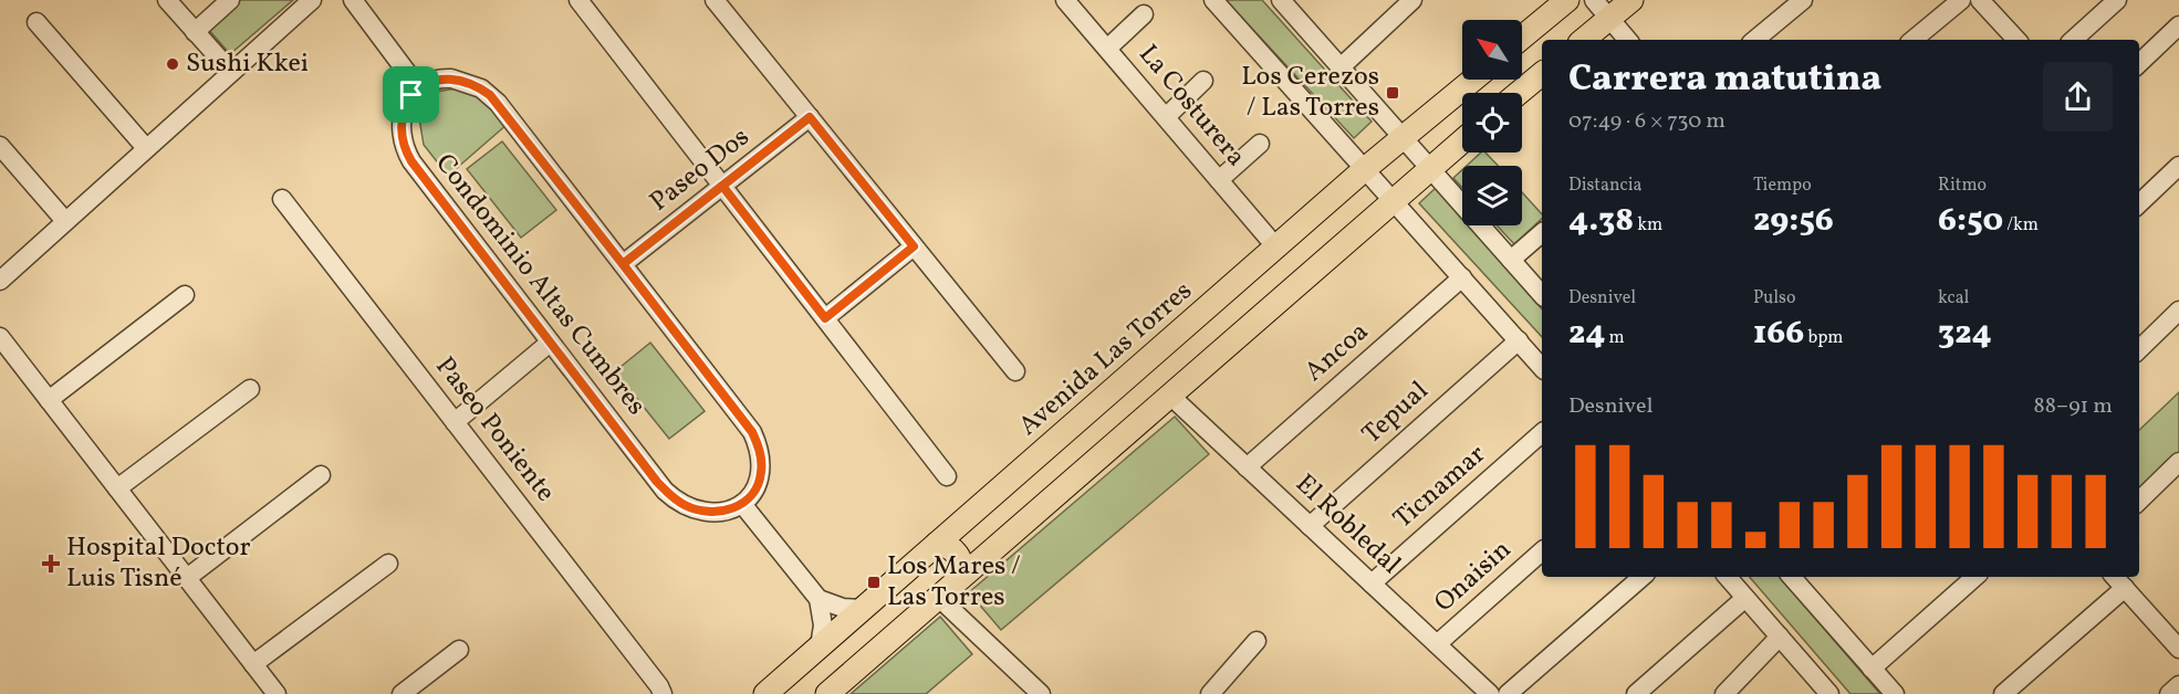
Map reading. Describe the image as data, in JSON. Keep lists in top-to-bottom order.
{
  "streets": {
    "main road": ["Avenida Las Torres"],
    "street": [
      "La Costurera",
      "Paseo Dos",
      "Condominio Altas Cumbres",
      "Ancoa",
      "Tepual",
      "Paseo Poniente",
      "Ticnamar",
      "El Robledal",
      "Onaisin"
    ]
  },
  "crossings": [
    ["La Costurera", "Avenida Las Torres"],
    ["Ancoa", "El Robledal"],
    ["Tepual", "El Robledal"],
    ["Ticnamar", "El Robledal"],
    ["El Robledal", "Onaisin"]
  ],
  "places": {
    "other": ["Sushi Kkei"],
    "transit": ["Los Cerezos / Las Torres", "Los Mares / Las Torres"],
    "health": ["Hospital Doctor Luis Tisné"]
  },
  "north": "top left",
  "page": {
    "heading": ["Carrera matutina", "07:49 · 6 × 730 m"],
    "stats": [
      ["Distancia", "4.38 km"],
      ["Tiempo", "29:56"],
      ["Ritmo", "6:50 /km"],
      ["Desnivel", "24 m"],
      ["Pulso", "166 bpm"],
      ["kcal", "324"]
    ],
    "chart": ["Desnivel", "88–91 m"]
  }
}
